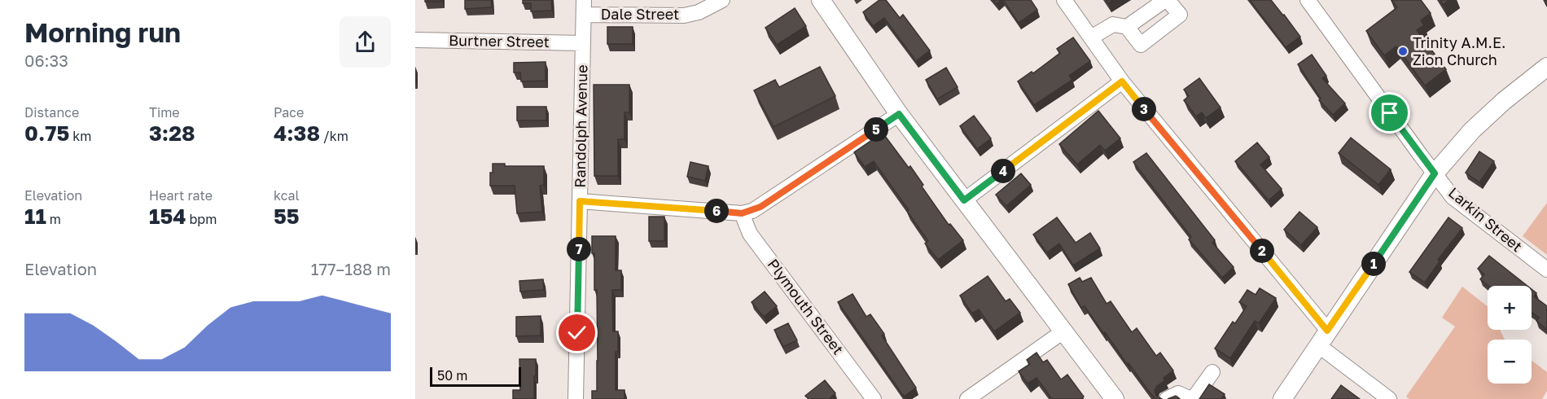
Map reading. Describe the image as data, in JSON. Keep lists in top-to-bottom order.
{
  "streets": {
    "street": [
      "Dale Street",
      "Burtner Street",
      "Randolph Avenue",
      "Larkin Street",
      "Plymouth Street"
    ]
  },
  "crossings": [
    ["Dale Street", "Randolph Avenue"],
    ["Burtner Street", "Randolph Avenue"]
  ],
  "places": ["Trinity A.M.E. Zion Church"],
  "scale_bar": "50 m",
  "page": {
    "heading": ["Morning run", "06:33"],
    "stats": [
      ["Distance", "0.75 km"],
      ["Time", "3:28"],
      ["Pace", "4:38 /km"],
      ["Elevation", "11 m"],
      ["Heart rate", "154 bpm"],
      ["kcal", "55"]
    ],
    "pins": [
      "3",
      "5",
      "4",
      "6",
      "7",
      "2",
      "1"
    ],
    "chart": ["Elevation", "177–188 m"],
    "map_buttons": ["+", "−"],
    "scale": "50 m"
  }
}
